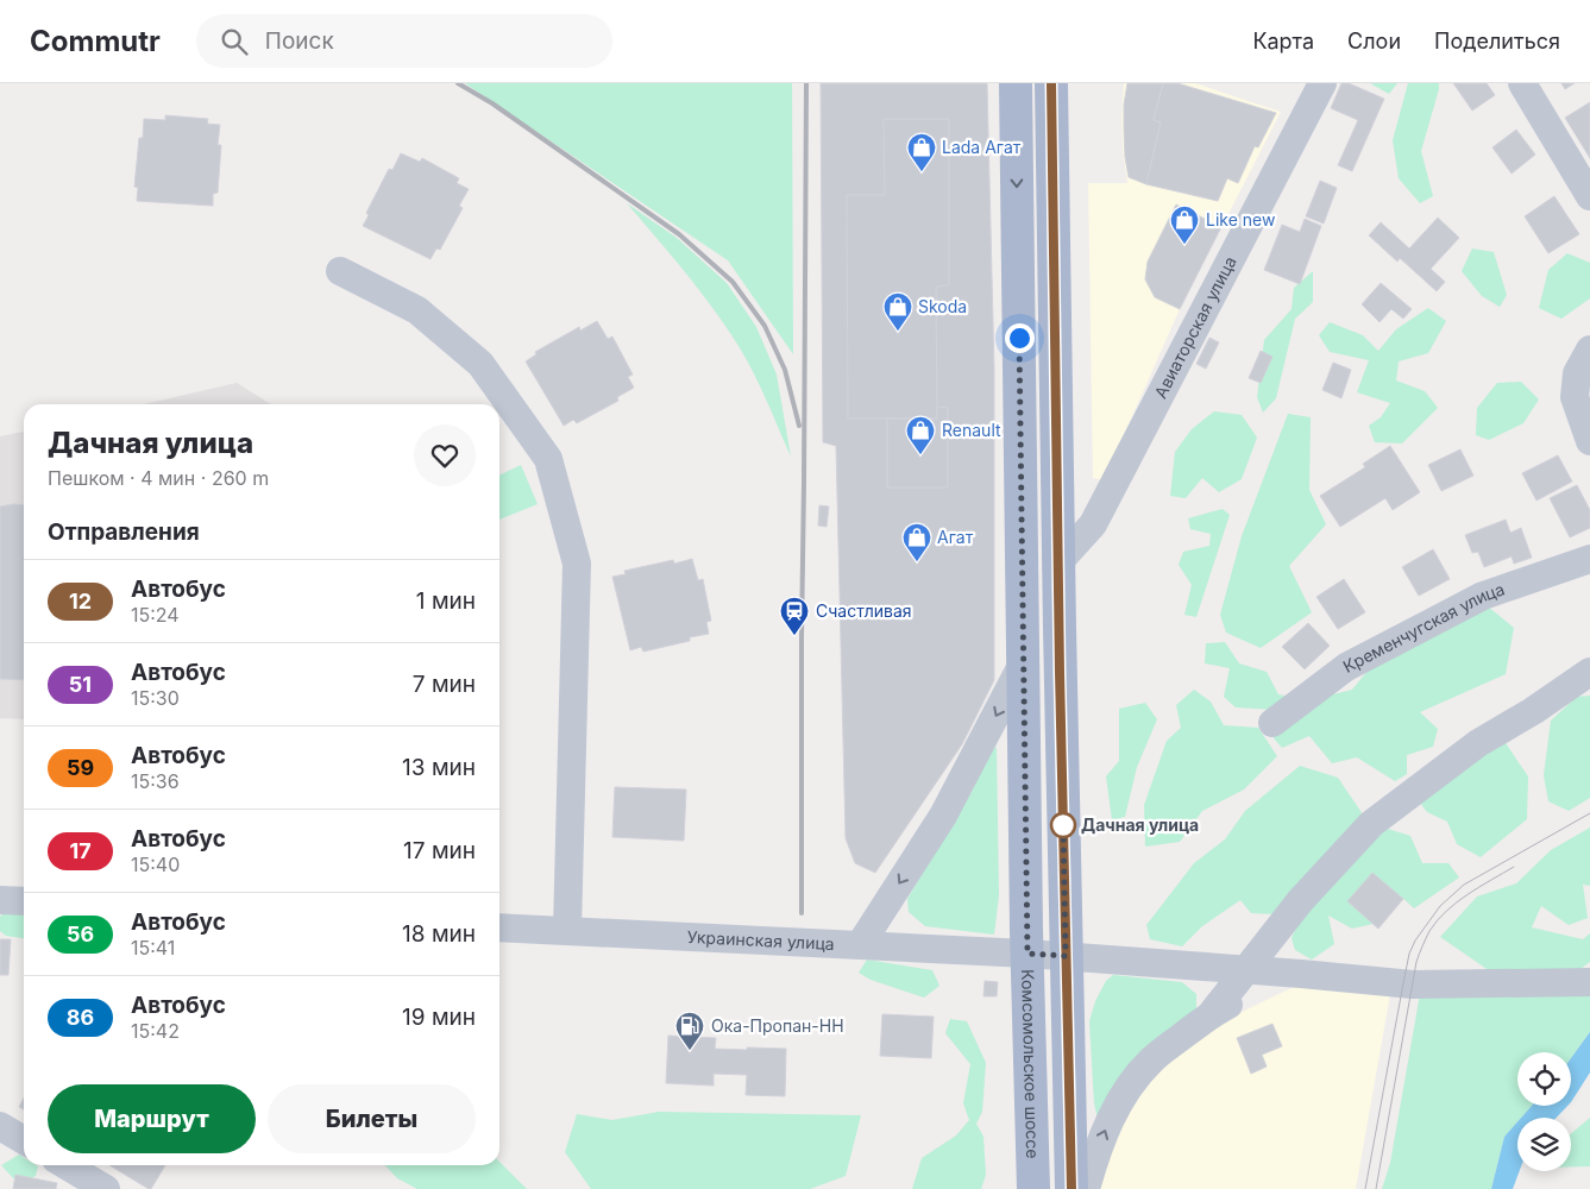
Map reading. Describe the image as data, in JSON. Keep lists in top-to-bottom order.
{
  "streets": {
    "main road": ["Комсомольское шоссе"],
    "street": ["Авиаторская улица", "Кременчугская улица", "Украинская улица"]
  },
  "crossings": [
    ["Украинская улица", "Комсомольское шоссе"]
  ],
  "places": {
    "shop": [
      "Lada Агат",
      "Like new",
      "Skoda",
      "Renault",
      "Агат"
    ],
    "station": ["Счастливая"],
    "other": ["Дачная улица"],
    "fuel station": ["Ока-Пропан-НН"]
  },
  "lines": ["bus line 12"],
  "page": {
    "header": "Commutr",
    "search": "Поиск",
    "nav": ["Карта", "Слои", "Поделиться"],
    "heading": [
      ["Дачная улица", "Пешком · 4 мин · 260 m"],
      "Отправления"
    ],
    "list": [
      {
        "mark": "12",
        "name": "Автобус",
        "note": "15:24",
        "value": "1 мин"
      },
      {
        "mark": "51",
        "name": "Автобус",
        "note": "15:30",
        "value": "7 мин"
      },
      {
        "mark": "59",
        "name": "Автобус",
        "note": "15:36",
        "value": "13 мин"
      },
      {
        "mark": "17",
        "name": "Автобус",
        "note": "15:40",
        "value": "17 мин"
      },
      {
        "mark": "56",
        "name": "Автобус",
        "note": "15:41",
        "value": "18 мин"
      },
      {
        "mark": "86",
        "name": "Автобус",
        "note": "15:42",
        "value": "19 мин"
      }
    ],
    "buttons": ["Маршрут", "Билеты"]
  }
}
